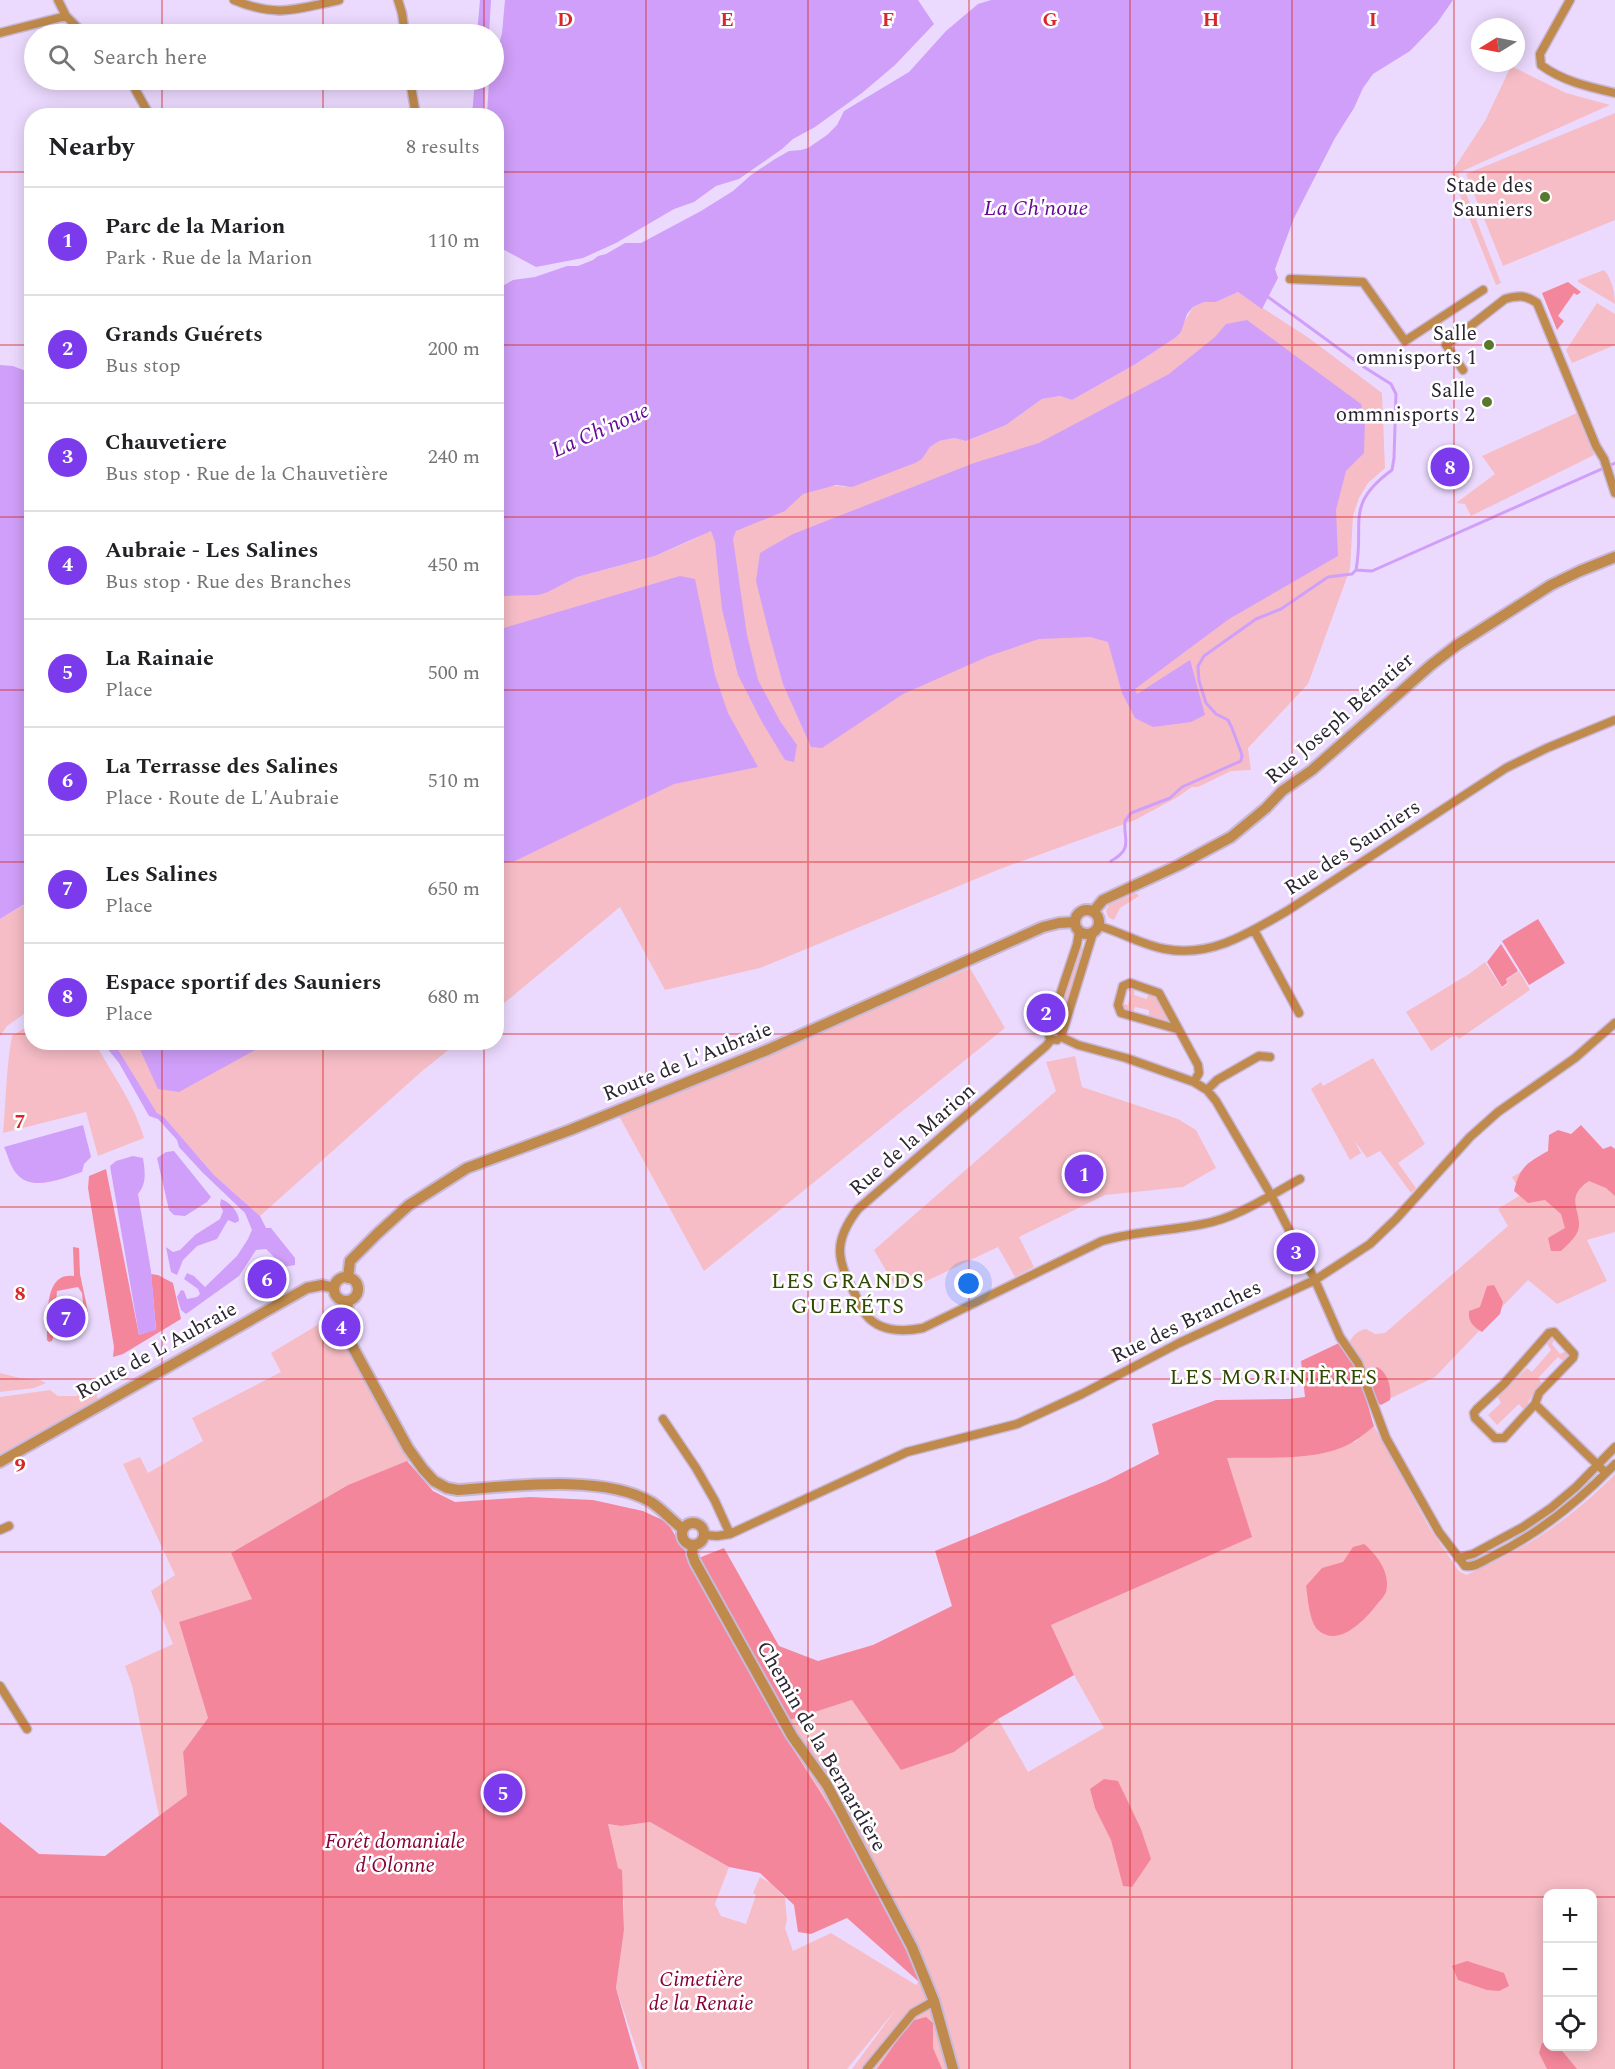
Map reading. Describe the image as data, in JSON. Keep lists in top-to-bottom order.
{
  "streets": {
    "street": [
      "Rue Joseph Bénatier",
      "Rue des Sauniers",
      "Route de L'Aubraie",
      "Rue de la Marion",
      "Rue des Branches",
      "Chemin de la Bernardière"
    ]
  },
  "crossings": [
    ["Rue Joseph Bénatier", "Rue des Sauniers"],
    ["Rue Joseph Bénatier", "Route de L'Aubraie"],
    ["Rue des Sauniers", "Route de L'Aubraie"],
    ["Rue des Branches", "Chemin de la Bernardière"]
  ],
  "districts": ["LES GRANDS GUERÉTS", "LES MORINIÈRES"],
  "water": ["La Ch'noue"],
  "parks": ["Forêt domaniale d'Olonne", "Cimetière de la Renaie"],
  "places": ["Stade des Sauniers", "Salle omnisports 1", "Salle ommnisports 2"],
  "north": "left",
  "page": {
    "search": "Search here",
    "heading": ["Nearby", "8 results"],
    "list": [
      {
        "mark": "1",
        "name": "Parc de la Marion",
        "note": "Park · Rue de la Marion",
        "value": "110 m"
      },
      {
        "mark": "2",
        "name": "Grands Guérets",
        "note": "Bus stop",
        "value": "200 m"
      },
      {
        "mark": "3",
        "name": "Chauvetiere",
        "note": "Bus stop · Rue de la Chauvetière",
        "value": "240 m"
      },
      {
        "mark": "4",
        "name": "Aubraie - Les Salines",
        "note": "Bus stop · Rue des Branches",
        "value": "450 m"
      },
      {
        "mark": "5",
        "name": "La Rainaie",
        "note": "Place",
        "value": "500 m"
      },
      {
        "mark": "6",
        "name": "La Terrasse des Salines",
        "note": "Place · Route de L'Aubraie",
        "value": "510 m"
      },
      {
        "mark": "7",
        "name": "Les Salines",
        "note": "Place",
        "value": "650 m"
      },
      {
        "mark": "8",
        "name": "Espace sportif des Sauniers",
        "note": "Place",
        "value": "680 m"
      }
    ],
    "pins": [
      "8",
      "2",
      "1",
      "3",
      "6",
      "7",
      "4",
      "5"
    ],
    "map_buttons": ["+", "−"]
  },
  "grid": {
    "columns": [
      "D",
      "E",
      "F",
      "G",
      "H",
      "I"
    ],
    "rows": ["7", "8", "9"]
  }
}
